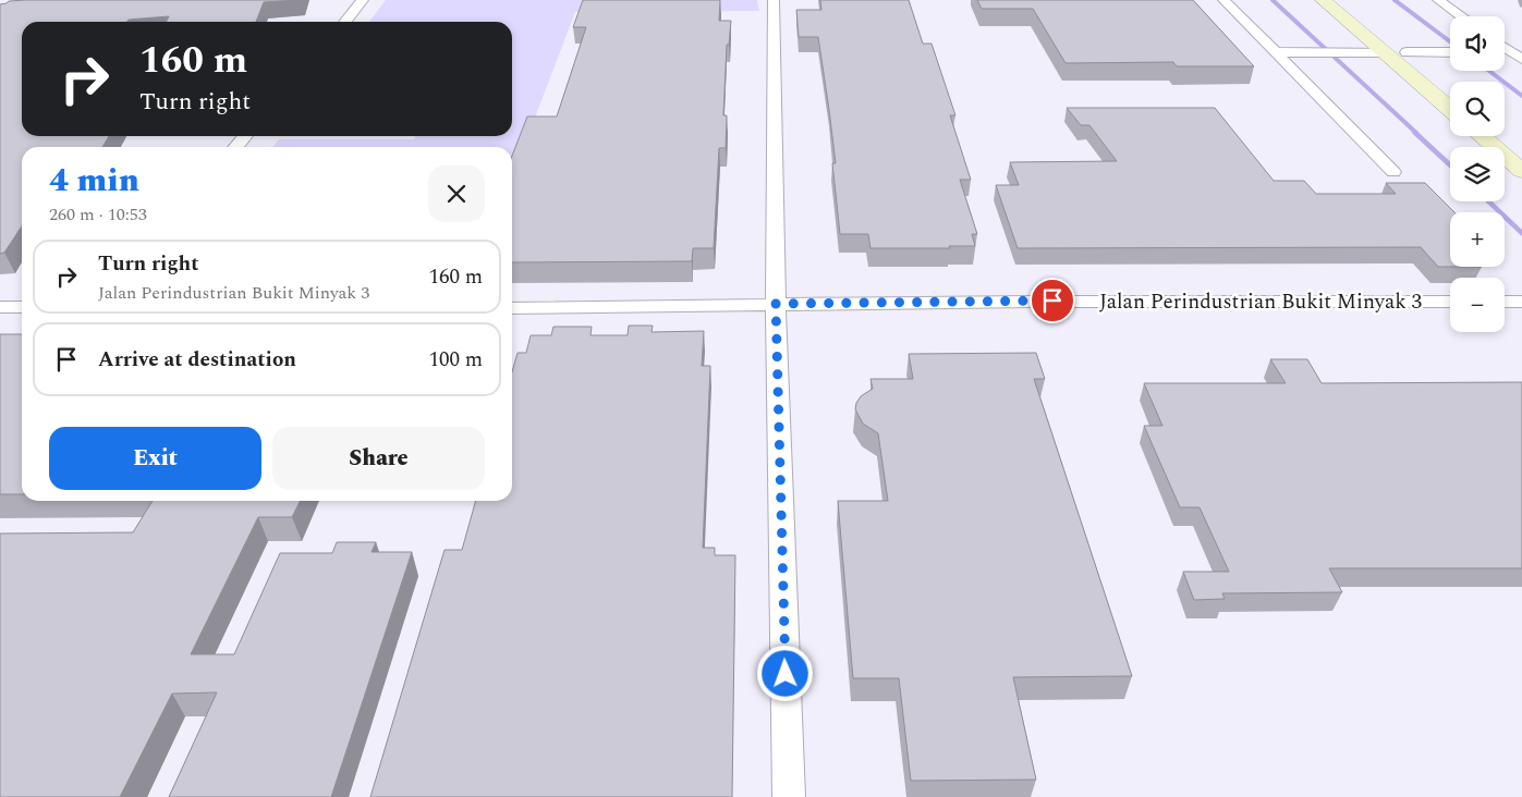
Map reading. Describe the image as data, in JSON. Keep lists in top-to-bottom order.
{
  "streets": {
    "street": ["Jalan Perindustrian Bukit Minyak 3"]
  },
  "page": {
    "map_buttons": ["+", "−"],
    "turn": ["160 m", "Turn right"],
    "heading": ["4 min", "260 m · 10:53"],
    "list": [
      {
        "name": "Turn right",
        "note": "Jalan Perindustrian Bukit Minyak 3",
        "value": "160 m"
      },
      {
        "name": "Arrive at destination",
        "value": "100 m"
      }
    ],
    "buttons": ["Exit", "Share"]
  }
}
